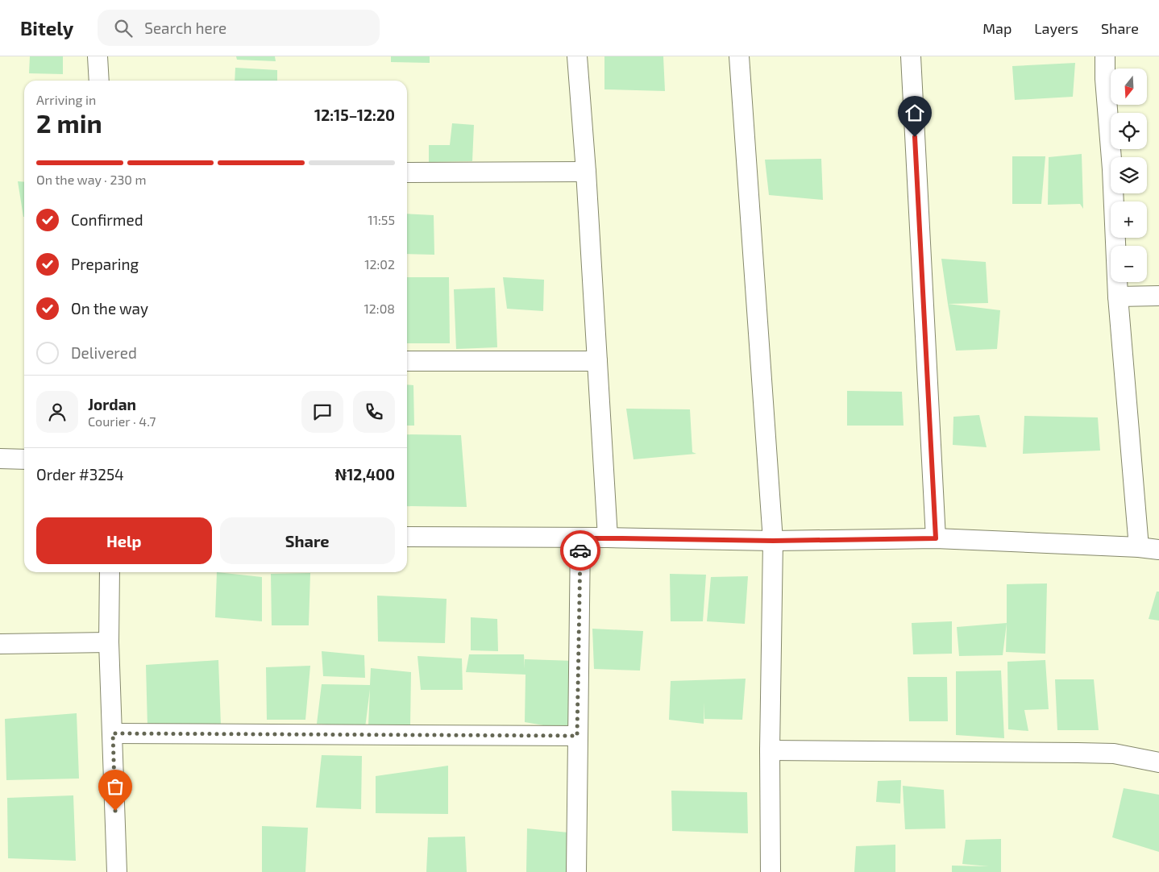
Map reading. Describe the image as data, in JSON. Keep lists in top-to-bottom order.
{
  "north": "bottom",
  "page": {
    "header": "Bitely",
    "search": "Search here",
    "nav": ["Map", "Layers", "Share"],
    "map_buttons": ["+", "−"],
    "heading": ["2 min", "Arriving in", "12:15–12:20"],
    "panel": [
      "Jordan",
      "Courier · 4.7",
      "Order #3254",
      "₦12,400"
    ],
    "bar": "On the way · 230 m",
    "list": [
      ["Confirmed", "11:55"],
      ["Preparing", "12:02"],
      ["On the way", "12:08"],
      "Delivered"
    ],
    "buttons": ["Help", "Share"]
  }
}
